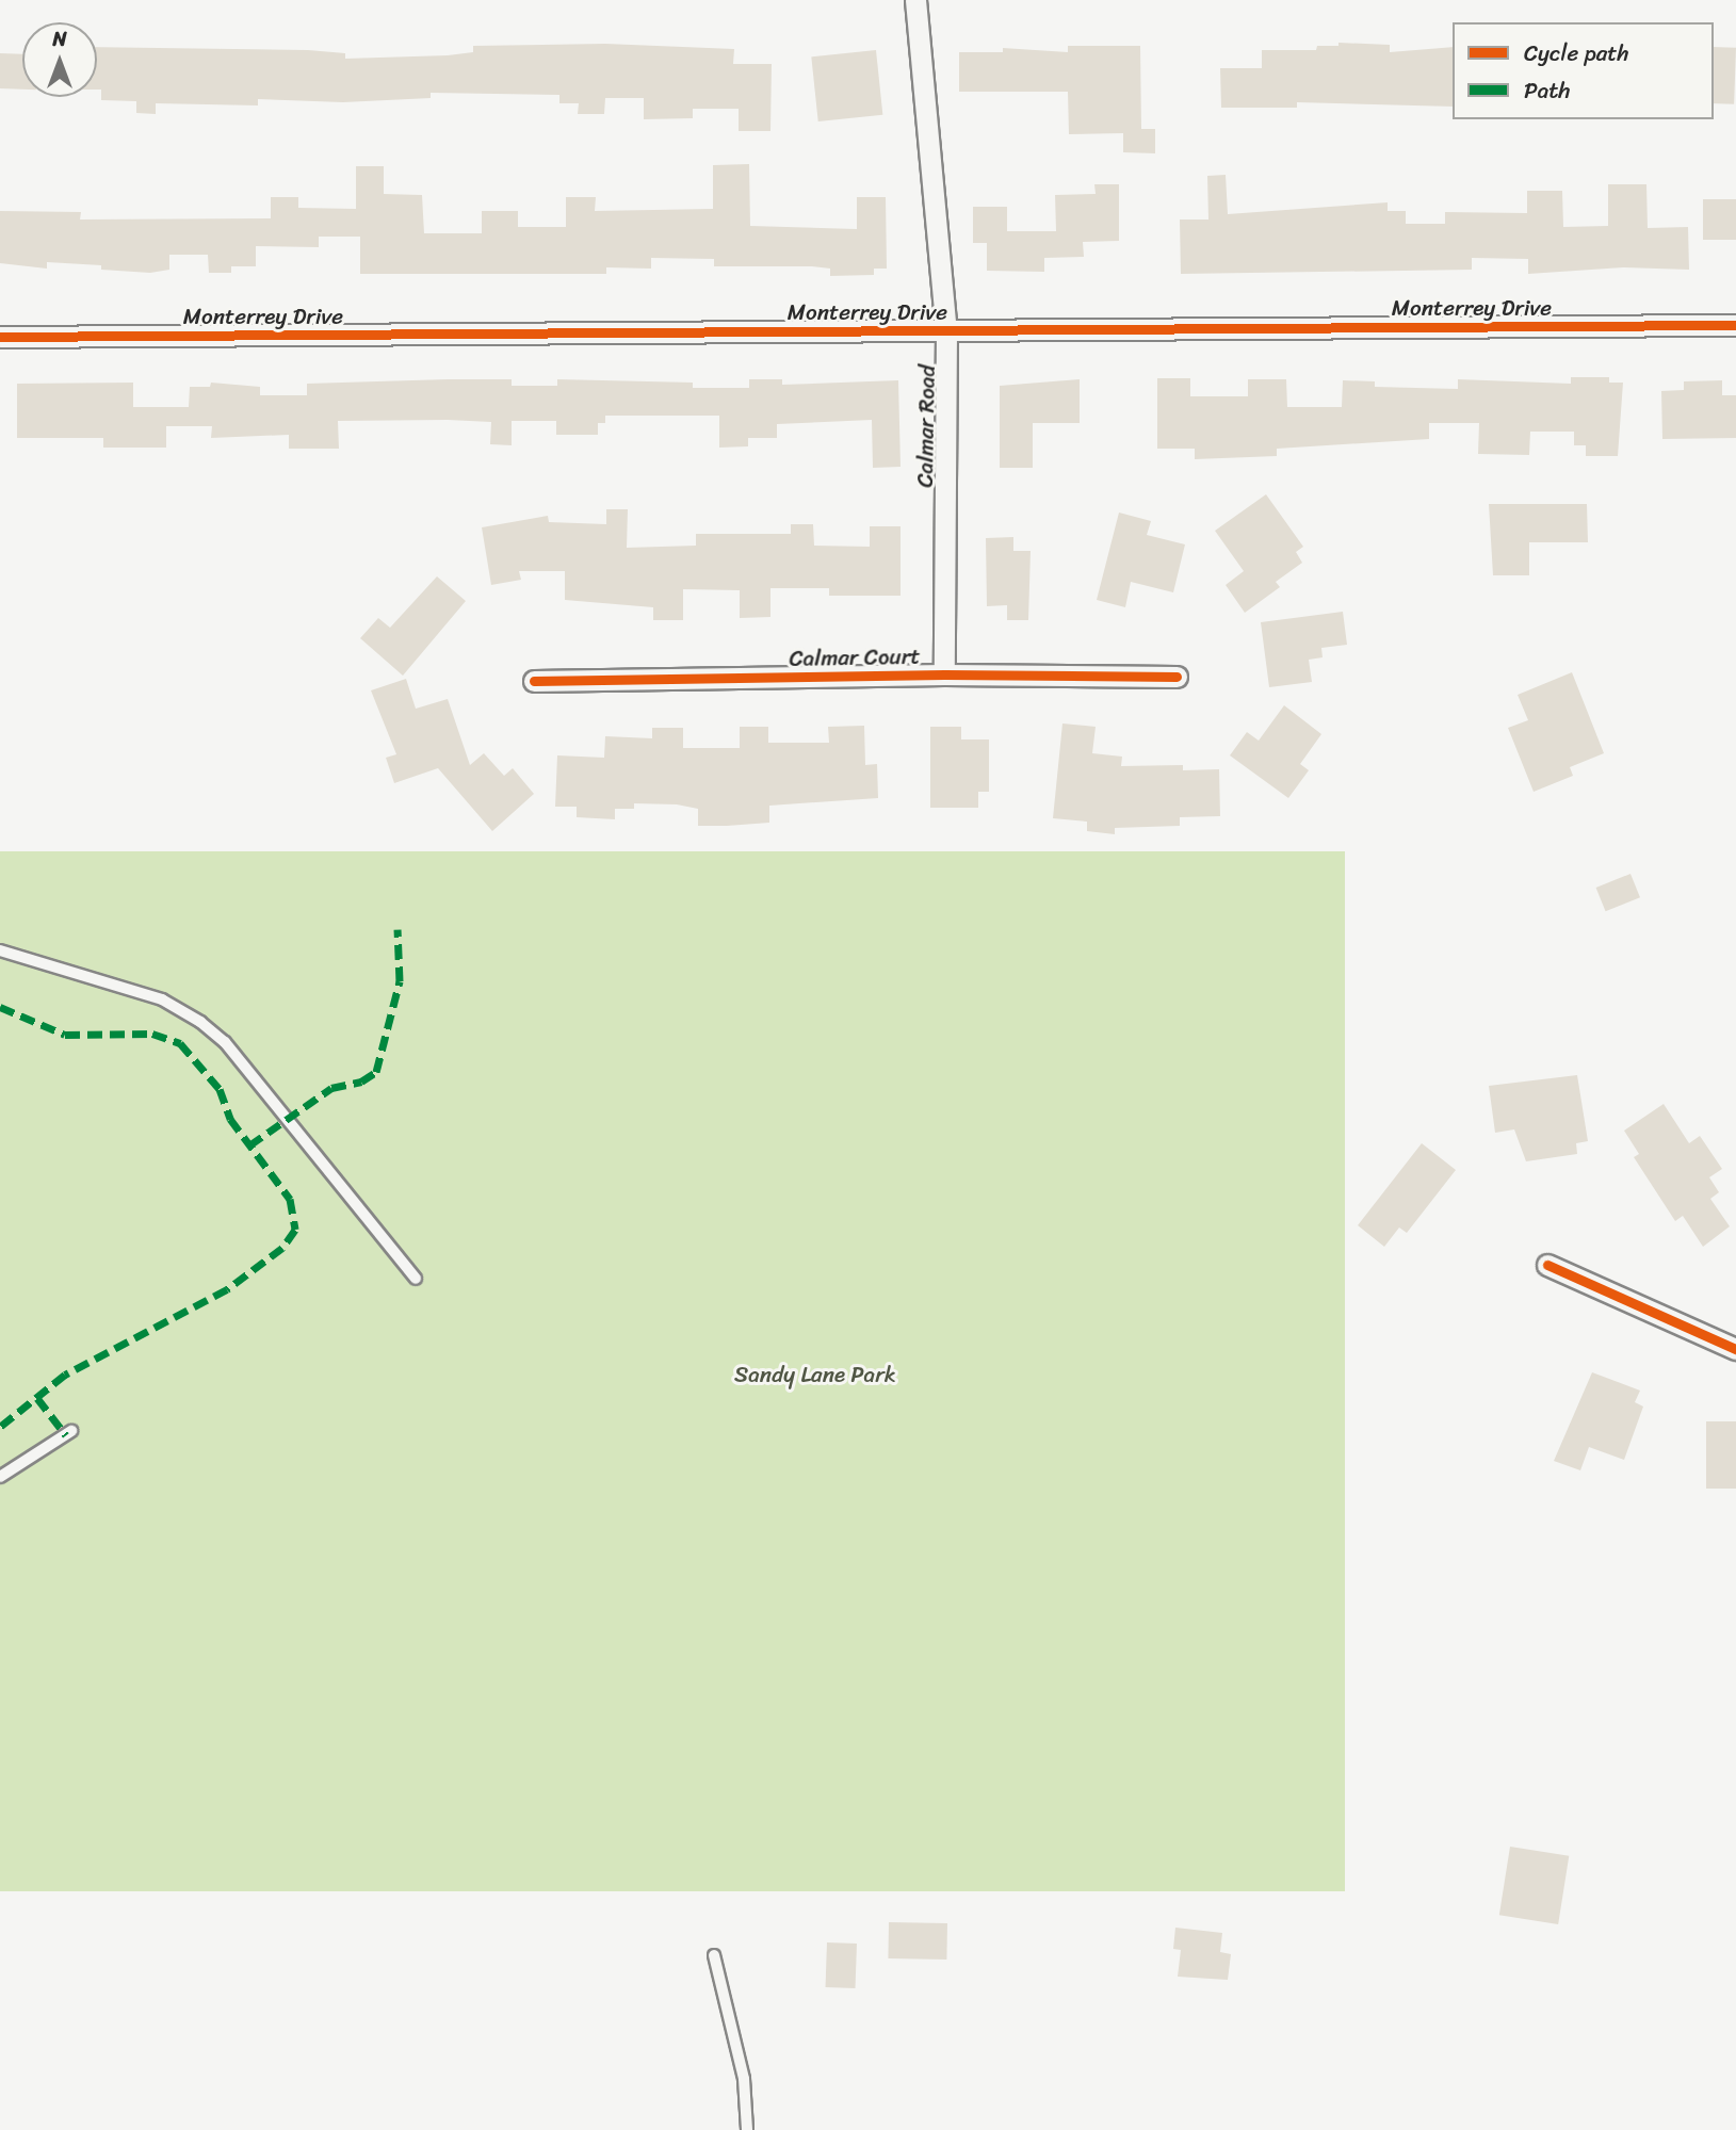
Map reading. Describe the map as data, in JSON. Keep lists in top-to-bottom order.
{
  "streets": {
    "street": ["Monterrey Drive", "Calmar Road", "Calmar Court"]
  },
  "crossings": [
    ["Monterrey Drive", "Calmar Road"],
    ["Calmar Road", "Calmar Court"]
  ],
  "parks": ["Sandy Lane Park"],
  "legend": ["Cycle path", "Path"],
  "north": "top"
}
